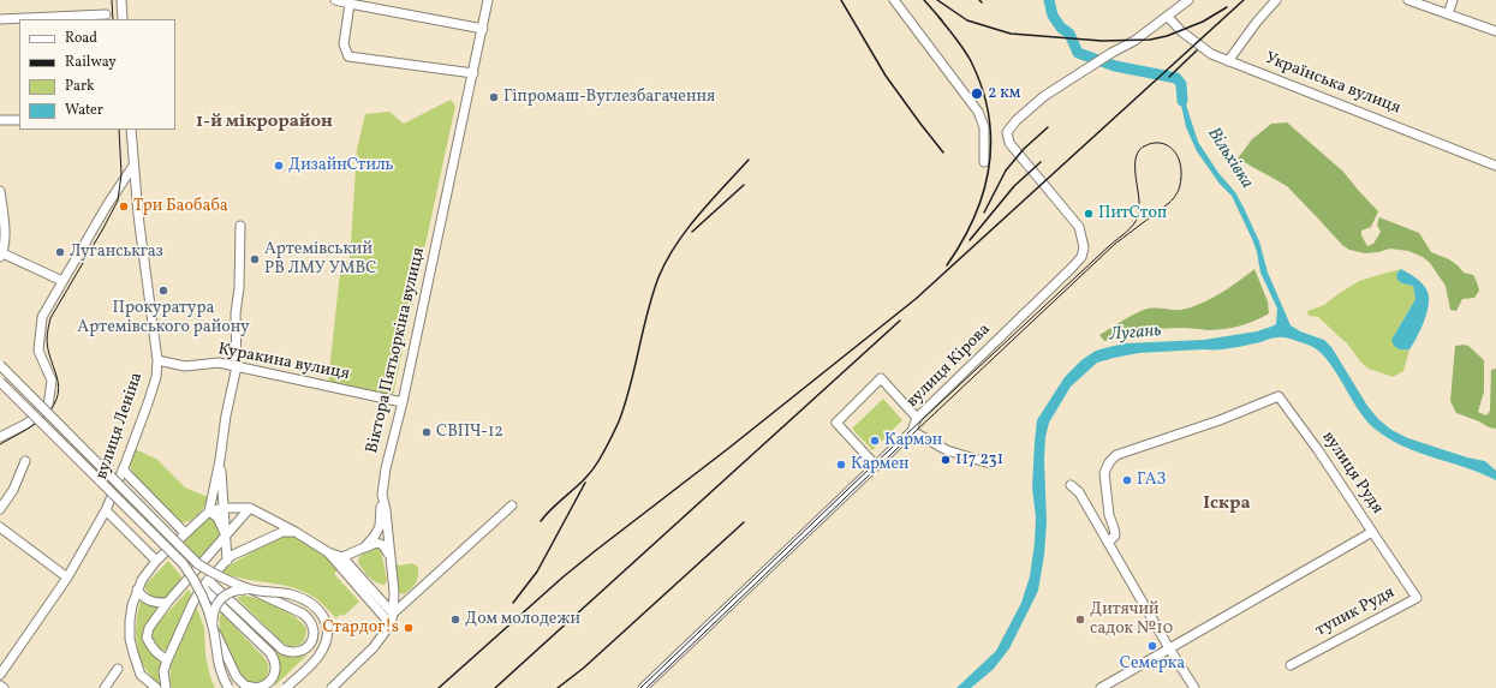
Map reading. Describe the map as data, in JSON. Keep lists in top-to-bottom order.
{
  "streets": {
    "street": [
      "Українська вулиця",
      "Віктора Пятьоркіна вулиця",
      "Куракина вулиця",
      "вулиця Кірова",
      "вулиця Леніна",
      "вулиця Рудя",
      "тупик Рудя"
    ]
  },
  "crossings": [
    ["Українська вулиця", "вулиця Кірова"],
    ["Віктора Пятьоркіна вулиця", "Куракина вулиця"],
    ["Куракина вулиця", "вулиця Леніна"],
    ["вулиця Рудя", "тупик Рудя"]
  ],
  "districts": ["1-й мікрорайон", "Іскра"],
  "water": ["Вільхівка", "Лугань"],
  "places": [
    "2 км",
    "Гіпромаш-Вуглезбагачення",
    "ДизайнСтиль",
    "Три Баобаба",
    "ПитСтоп",
    "Луганськгаз",
    "Артемівський РВ ЛМУ УМВС",
    "Прокуратура Артемівського району",
    "СВПЧ-12",
    "Кармэн",
    "117 231",
    "Кармен",
    "ГАЗ",
    "Дом молодежи",
    "Дитячий садок №10",
    "Стардог!s",
    "Семерка"
  ],
  "legend": [
    "Road",
    "Railway",
    "Park",
    "Water"
  ]
}
